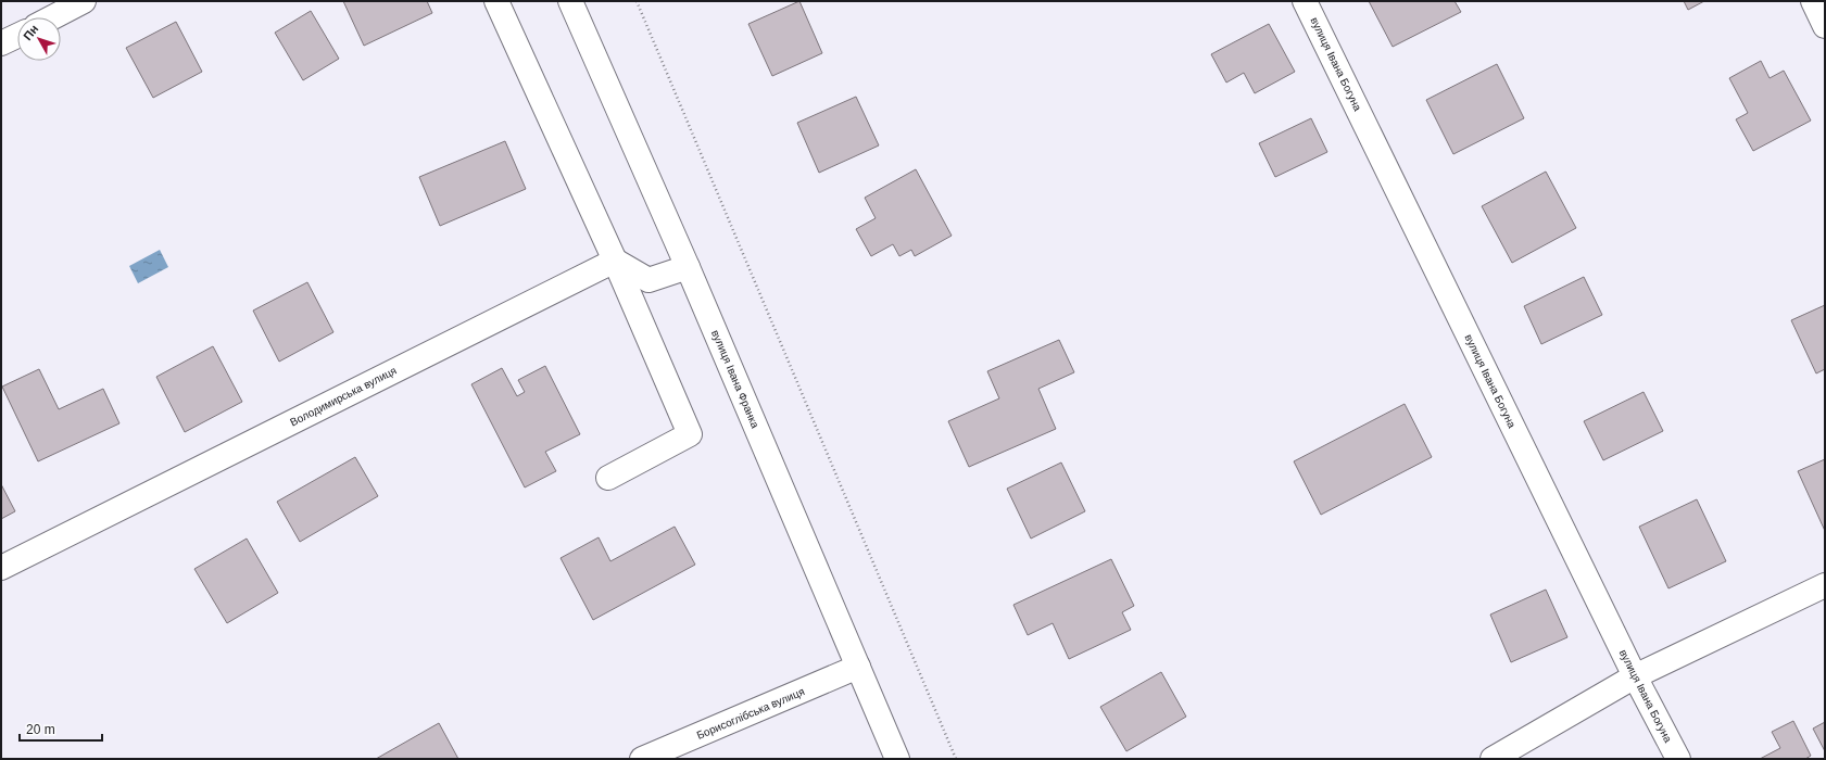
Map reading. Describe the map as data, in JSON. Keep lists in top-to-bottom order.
{
  "streets": {
    "street": [
      "вулиця Івана Богуна",
      "вулиця Івана Франка",
      "Володимирська вулиця",
      "Борисоглібська вулиця"
    ]
  },
  "crossings": [
    ["вулиця Івана Франка", "Борисоглібська вулиця"]
  ],
  "scale_bar": "20 m",
  "north": "top left"
}
